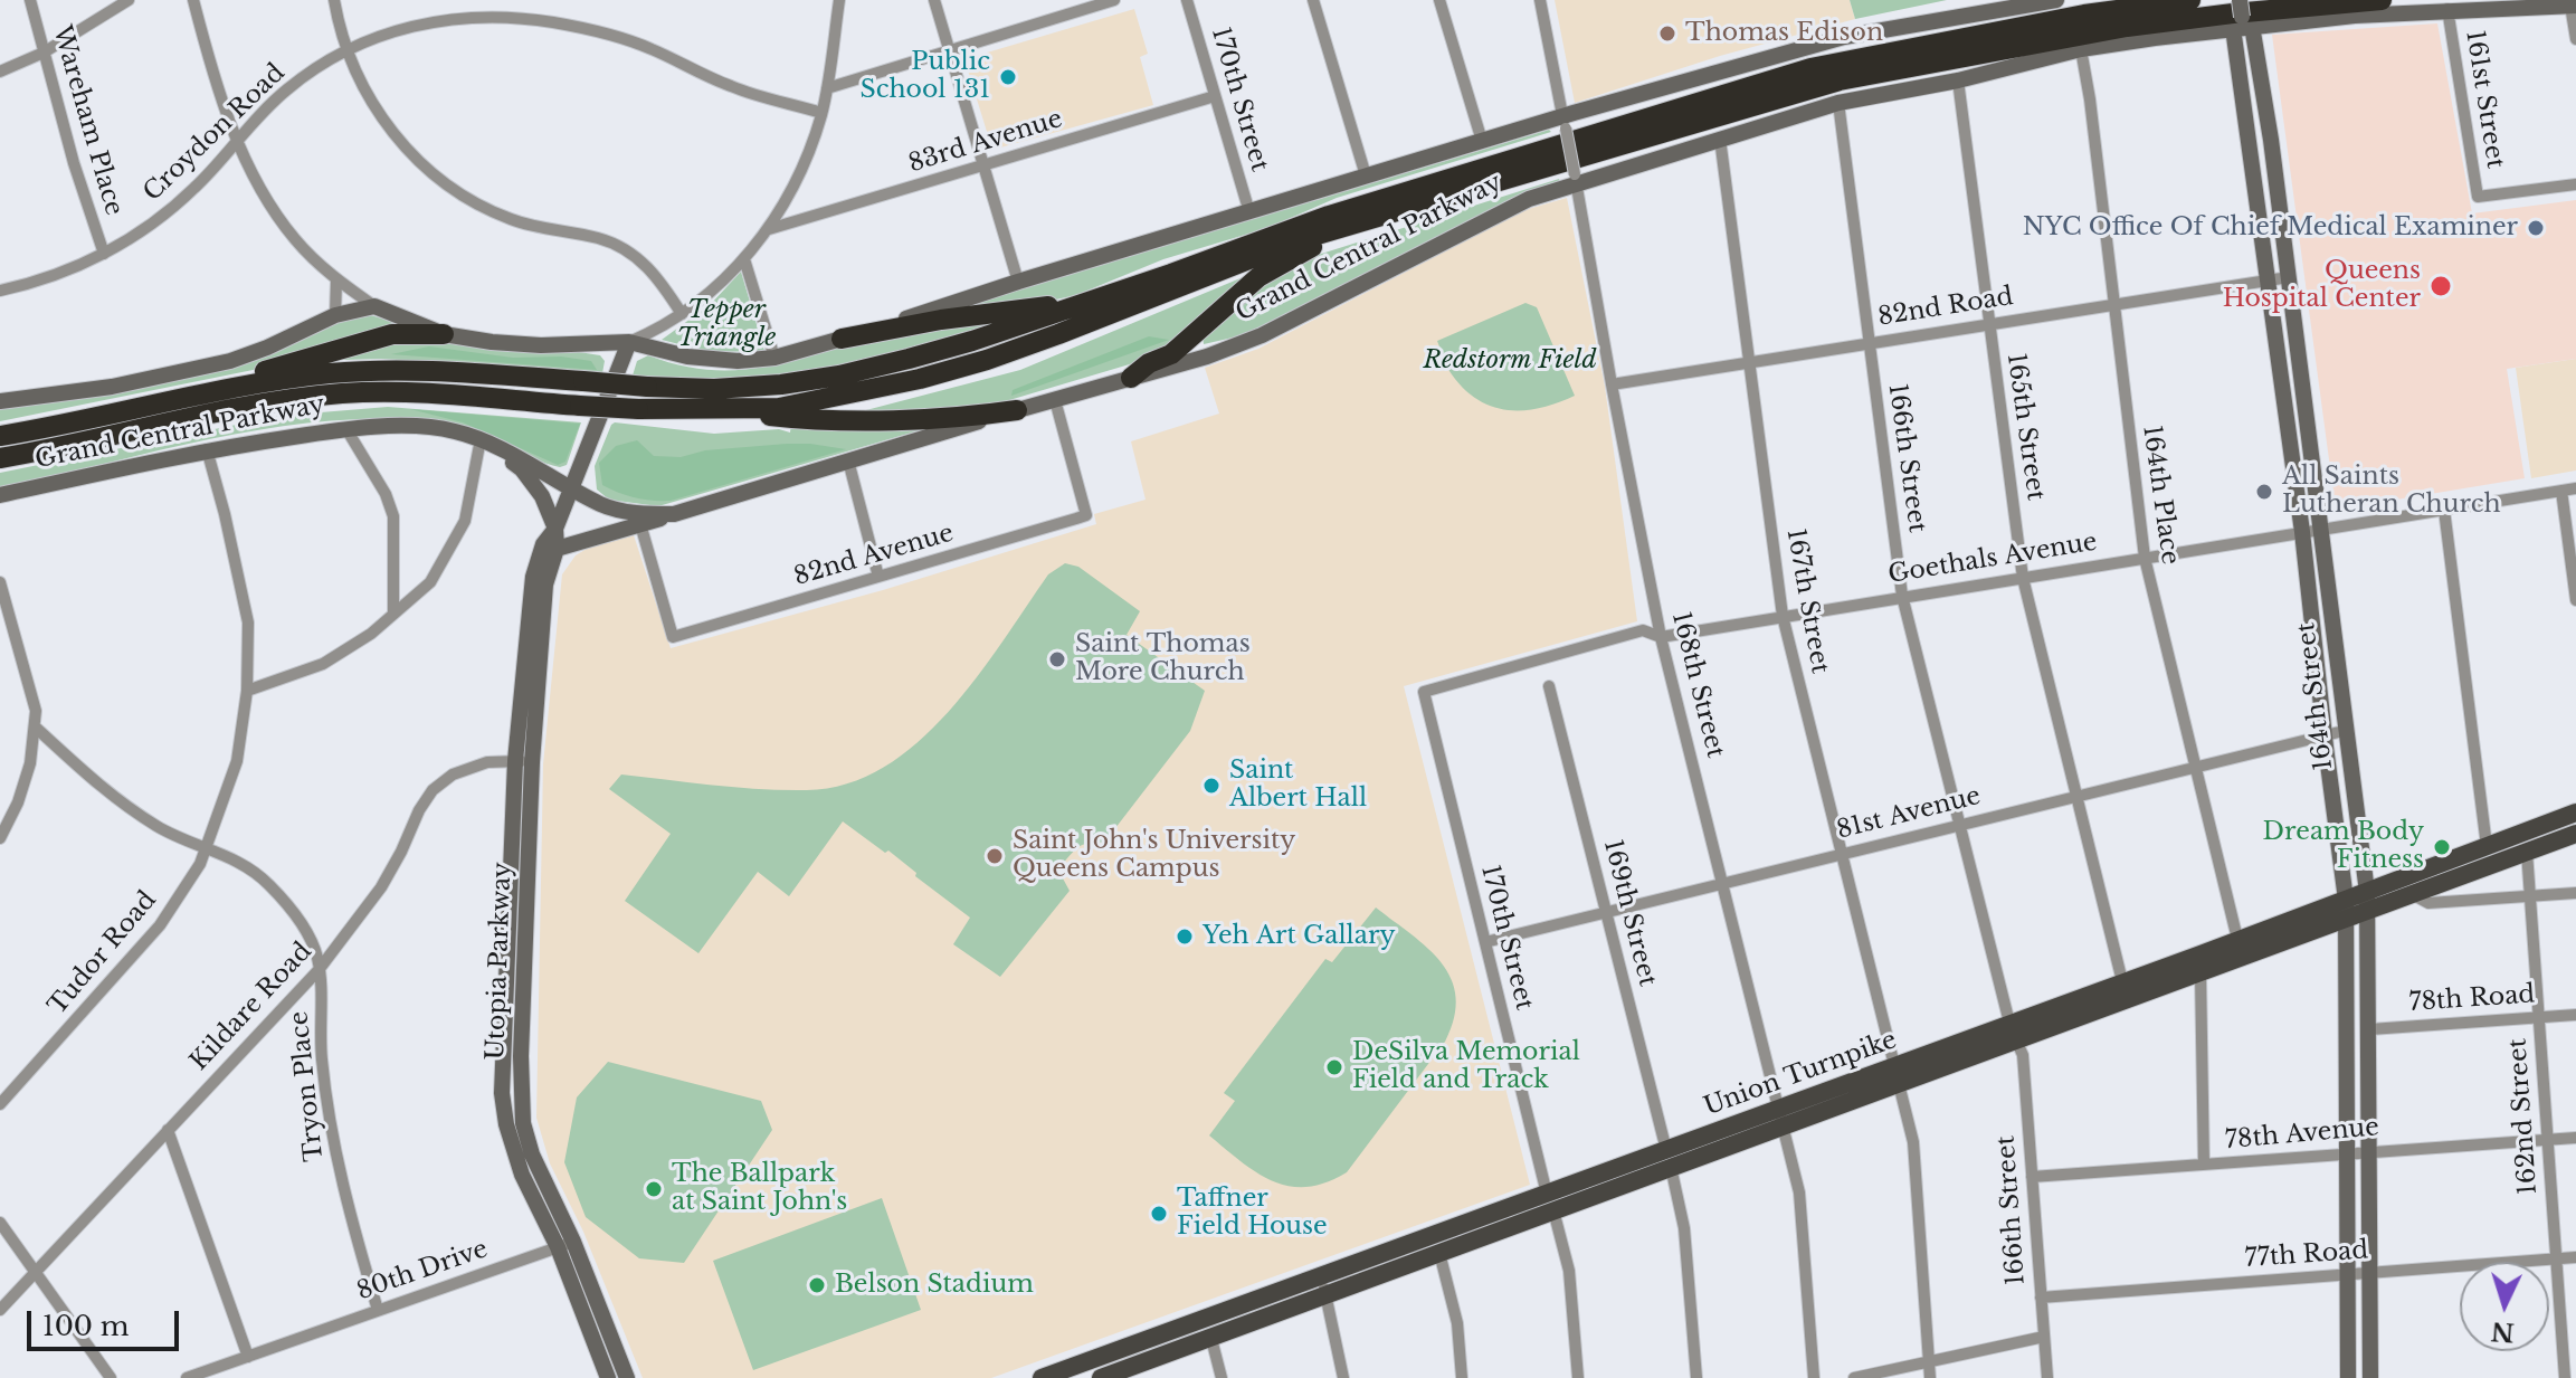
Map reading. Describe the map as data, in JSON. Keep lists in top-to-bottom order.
{
  "streets": {
    "highway": ["Grand Central Parkway"],
    "main road": ["164th Street", "Utopia Parkway", "Union Turnpike"],
    "street": [
      "170th Street",
      "161st Street",
      "Wareham Place",
      "Croydon Road",
      "83rd Avenue",
      "82nd Road",
      "165th Street",
      "166th Street",
      "164th Place",
      "82nd Avenue",
      "Goethals Avenue",
      "167th Street",
      "168th Street",
      "81st Avenue",
      "169th Street",
      "Tudor Road",
      "78th Road",
      "Kildare Road",
      "Tryon Place",
      "162nd Street",
      "78th Avenue",
      "77th Road",
      "80th Drive"
    ]
  },
  "crossings": [
    ["170th Street", "83rd Avenue"],
    ["170th Street", "Grand Central Parkway"],
    ["170th Street", "Goethals Avenue"],
    ["170th Street", "81st Avenue"],
    ["170th Street", "Union Turnpike"],
    ["161st Street", "Grand Central Parkway"],
    ["Wareham Place", "Croydon Road"],
    ["Grand Central Parkway", "165th Street"],
    ["Grand Central Parkway", "166th Street"],
    ["Grand Central Parkway", "164th Place"],
    ["Grand Central Parkway", "82nd Avenue"],
    ["Grand Central Parkway", "167th Street"],
    ["Grand Central Parkway", "168th Street"],
    ["Grand Central Parkway", "164th Street"],
    ["Grand Central Parkway", "Tudor Road"],
    ["Grand Central Parkway", "Utopia Parkway"],
    ["82nd Road", "165th Street"],
    ["82nd Road", "166th Street"],
    ["82nd Road", "164th Place"],
    ["82nd Road", "167th Street"],
    ["82nd Road", "168th Street"],
    ["82nd Road", "164th Street"],
    ["165th Street", "Goethals Avenue"],
    ["165th Street", "81st Avenue"],
    ["165th Street", "Union Turnpike"],
    ["166th Street", "Goethals Avenue"],
    ["166th Street", "81st Avenue"],
    ["166th Street", "Union Turnpike"],
    ["166th Street", "78th Avenue"],
    ["166th Street", "77th Road"],
    ["164th Place", "Goethals Avenue"],
    ["164th Place", "81st Avenue"],
    ["164th Place", "Union Turnpike"],
    ["Goethals Avenue", "167th Street"],
    ["Goethals Avenue", "168th Street"],
    ["Goethals Avenue", "164th Street"],
    ["167th Street", "81st Avenue"],
    ["167th Street", "Union Turnpike"],
    ["168th Street", "81st Avenue"],
    ["168th Street", "Union Turnpike"],
    ["164th Street", "81st Avenue"],
    ["164th Street", "78th Road"],
    ["164th Street", "Union Turnpike"],
    ["164th Street", "78th Avenue"],
    ["164th Street", "77th Road"],
    ["81st Avenue", "169th Street"],
    ["169th Street", "Union Turnpike"],
    ["Tudor Road", "Tryon Place"],
    ["Utopia Parkway", "Kildare Road"],
    ["Utopia Parkway", "80th Drive"],
    ["78th Road", "162nd Street"],
    ["Kildare Road", "Tryon Place"],
    ["Union Turnpike", "162nd Street"],
    ["Tryon Place", "80th Drive"],
    ["162nd Street", "78th Avenue"],
    ["162nd Street", "77th Road"]
  ],
  "parks": ["Tepper Triangle", "Redstorm Field"],
  "places": [
    "Thomas Edison",
    "Public School 131",
    "NYC Office Of Chief Medical Examiner",
    "Queens Hospital Center",
    "All Saints Lutheran Church",
    "Saint Thomas More Church",
    "Saint Albert Hall",
    "Dream Body Fitness",
    "Saint John's University Queens Campus",
    "Yeh Art Gallary",
    "DeSilva Memorial Field and Track",
    "The Ballpark at Saint John's",
    "Taffner Field House",
    "Belson Stadium"
  ],
  "scale_bar": "100 m",
  "north": "bottom"
}
